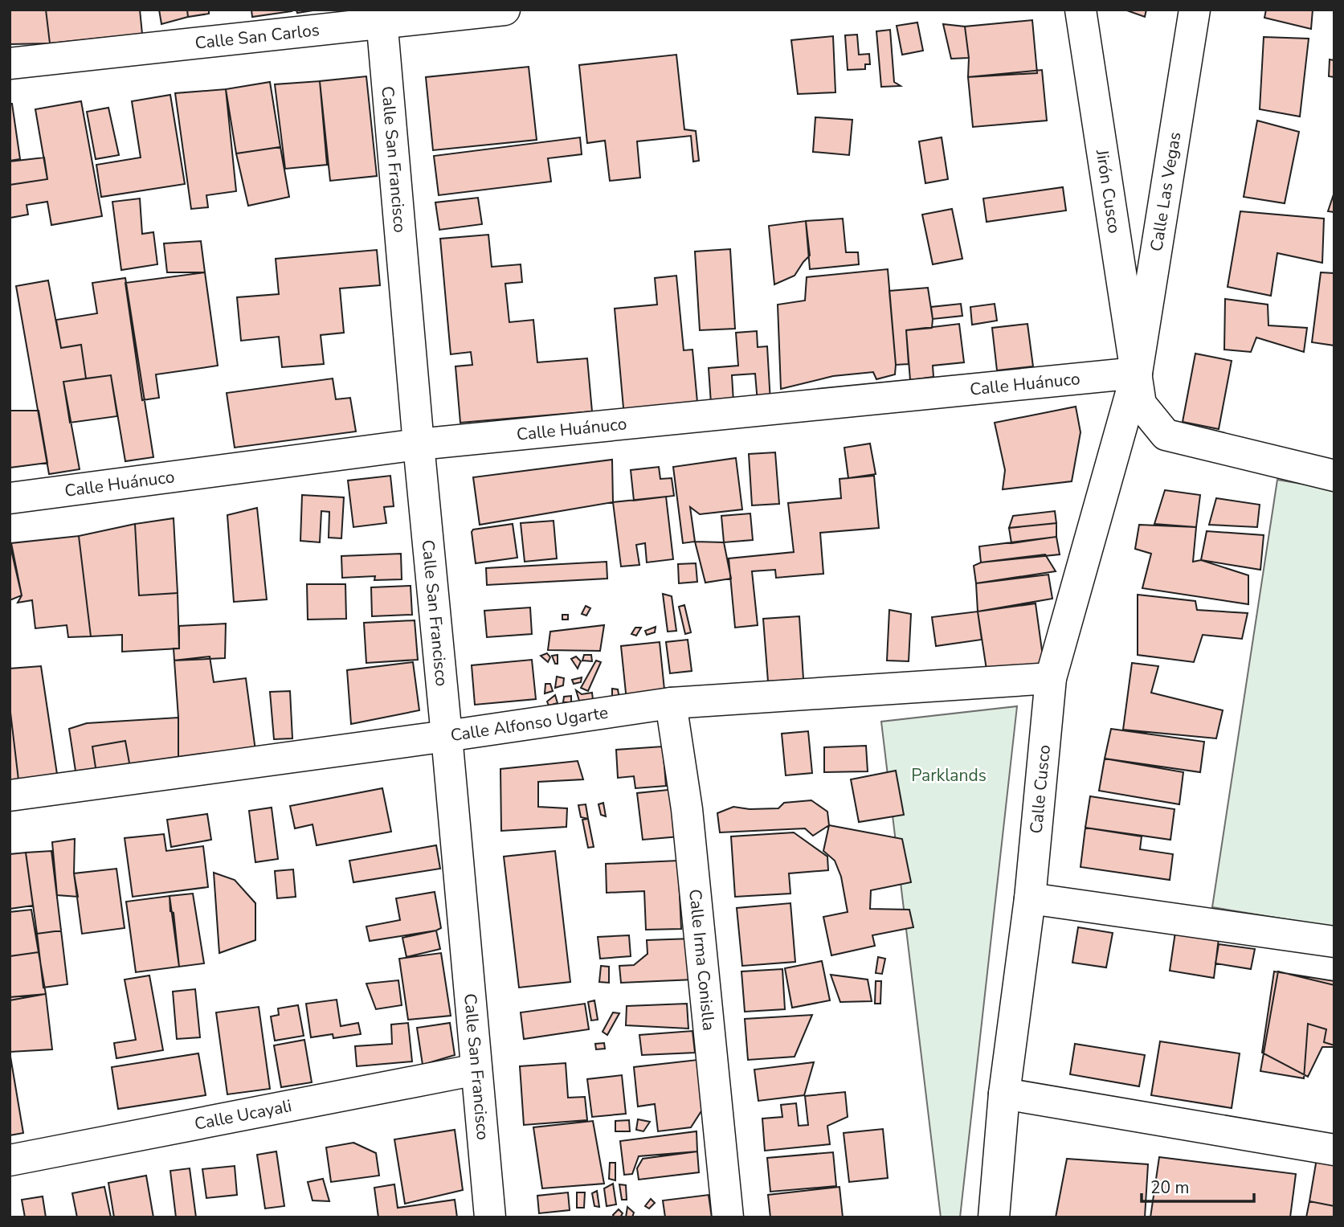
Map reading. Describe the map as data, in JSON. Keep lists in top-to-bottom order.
{
  "streets": {
    "street": [
      "Calle San Carlos",
      "Calle San Francisco",
      "Jirón Cusco",
      "Calle Las Vegas",
      "Calle Huánuco",
      "Calle Alfonso Ugarte",
      "Calle Cusco",
      "Calle Irma Conislla",
      "Calle Ucayali"
    ]
  },
  "crossings": [
    ["Calle San Carlos", "Calle San Francisco"],
    ["Calle San Francisco", "Calle Huánuco"],
    ["Calle San Francisco", "Calle Alfonso Ugarte"],
    ["Calle San Francisco", "Calle Ucayali"],
    ["Jirón Cusco", "Calle Las Vegas"],
    ["Jirón Cusco", "Calle Huánuco"],
    ["Jirón Cusco", "Calle Cusco"],
    ["Calle Las Vegas", "Calle Huánuco"],
    ["Calle Las Vegas", "Calle Cusco"],
    ["Calle Huánuco", "Calle Cusco"],
    ["Calle Alfonso Ugarte", "Calle Cusco"],
    ["Calle Alfonso Ugarte", "Calle Irma Conislla"]
  ],
  "parks": ["Parklands"],
  "scale_bar": "20 m"
}
